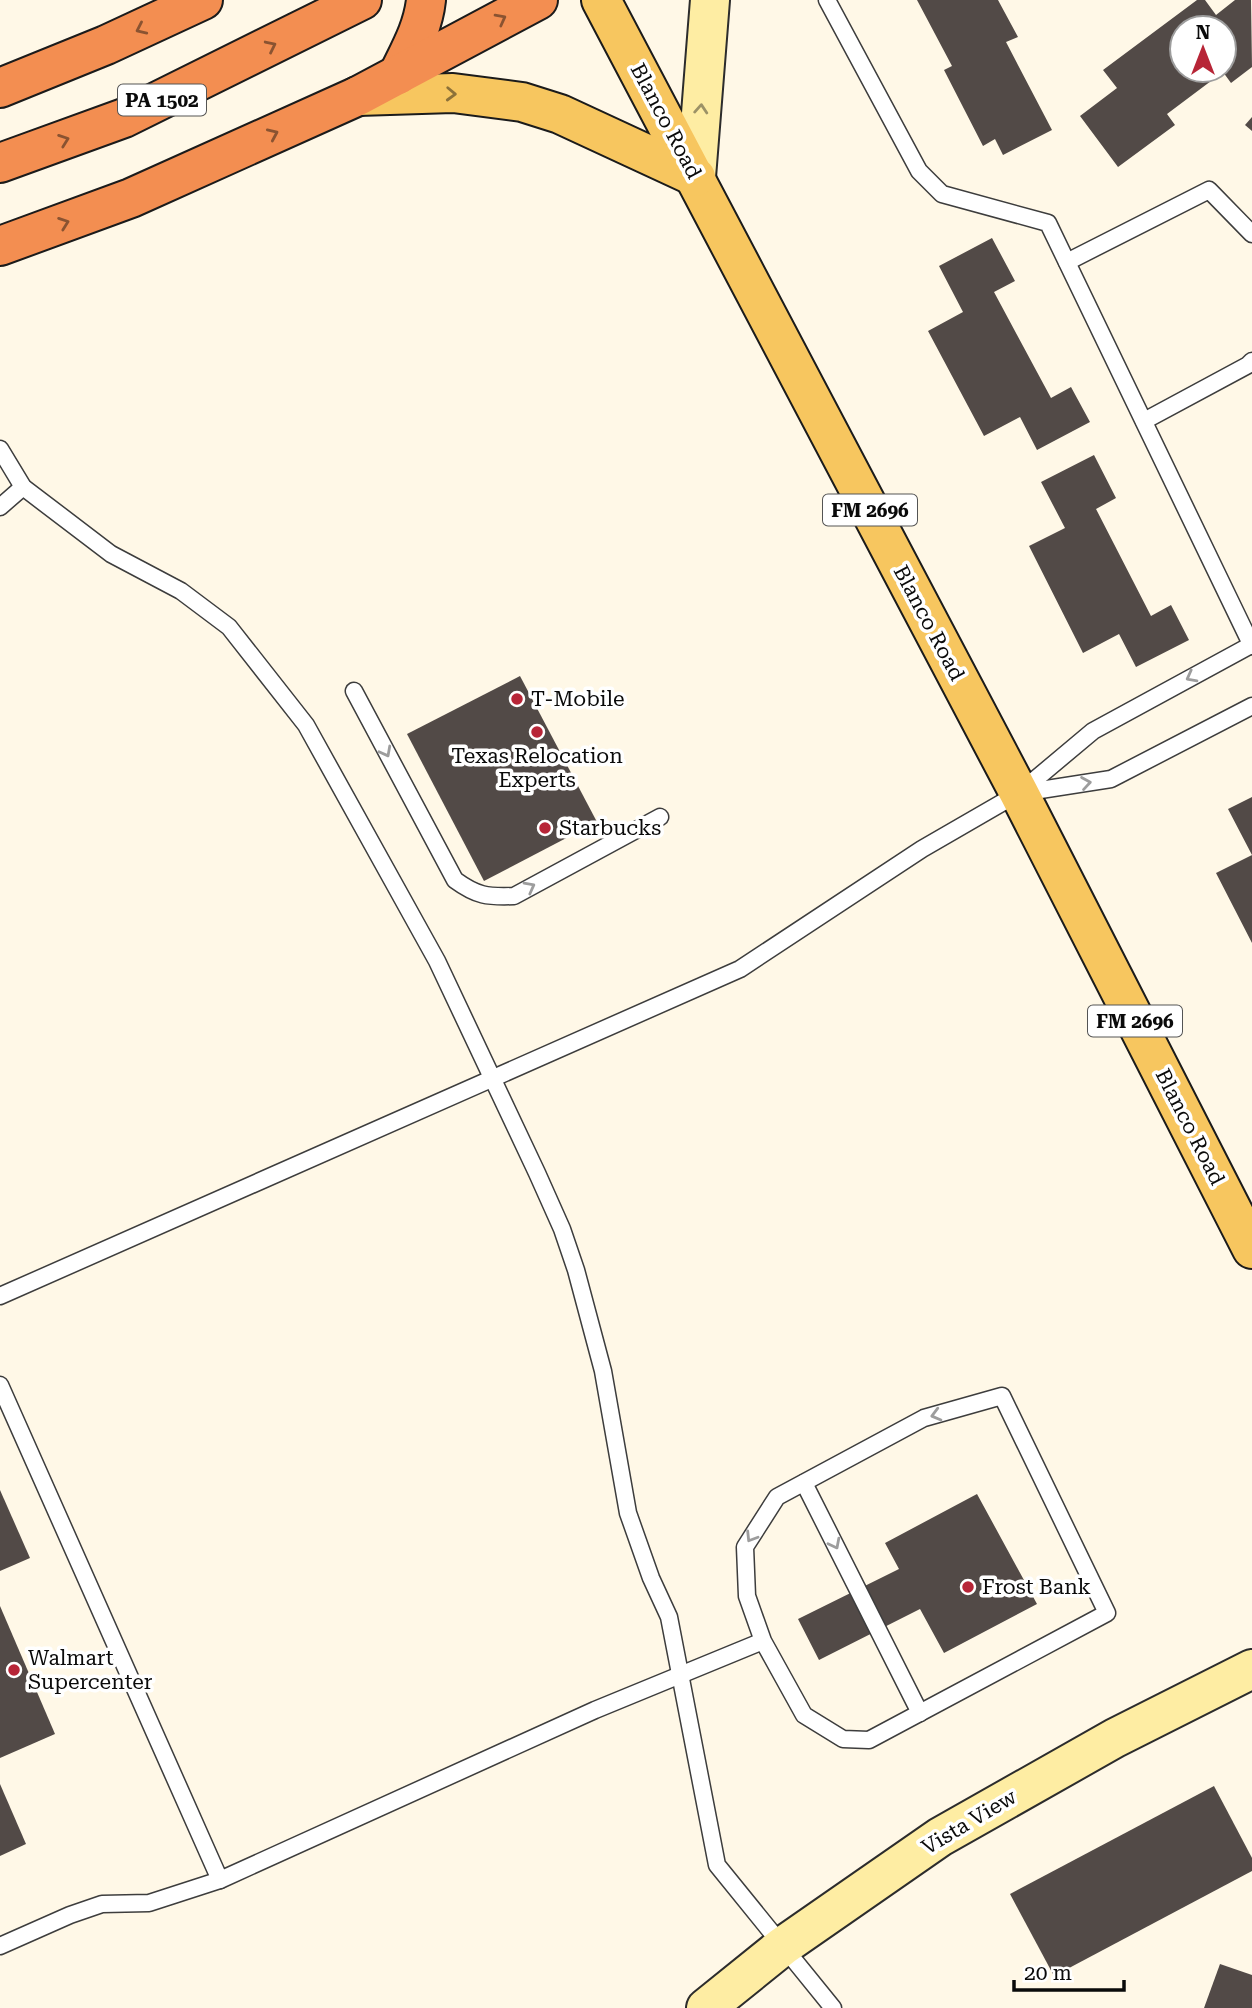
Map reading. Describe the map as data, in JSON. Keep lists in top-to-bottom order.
{
  "streets": {
    "highway": ["PA 1502"],
    "main road": ["Blanco Road", "FM 2696"],
    "street": ["Vista View"]
  },
  "places": [
    "T-Mobile",
    "Texas Relocation Experts",
    "Starbucks",
    "Frost Bank",
    "Walmart Supercenter"
  ],
  "scale_bar": "20 m",
  "north": "top"
}
